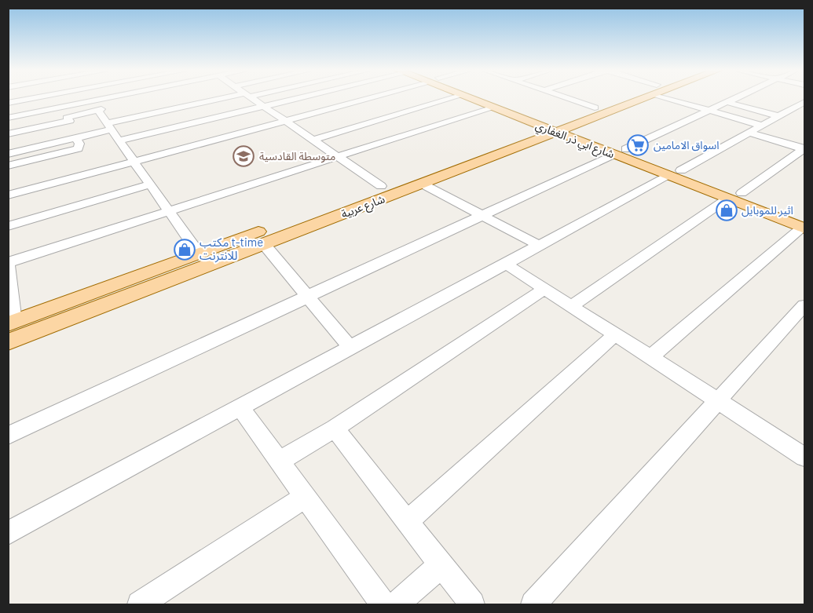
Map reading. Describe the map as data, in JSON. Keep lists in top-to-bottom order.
{
  "streets": {
    "main road": ["شارع ابي ذر الغفاري", "شارع عربية"]
  },
  "crossings": [
    ["شارع ابي ذر الغفاري", "شارع عربية"]
  ],
  "places": {
    "supermarket": ["اسواق الامامين"],
    "school or university": ["متوسطة القادسية"],
    "shop": ["اثير للموبايل", "مكتب t-time للانترنت"]
  }
}
